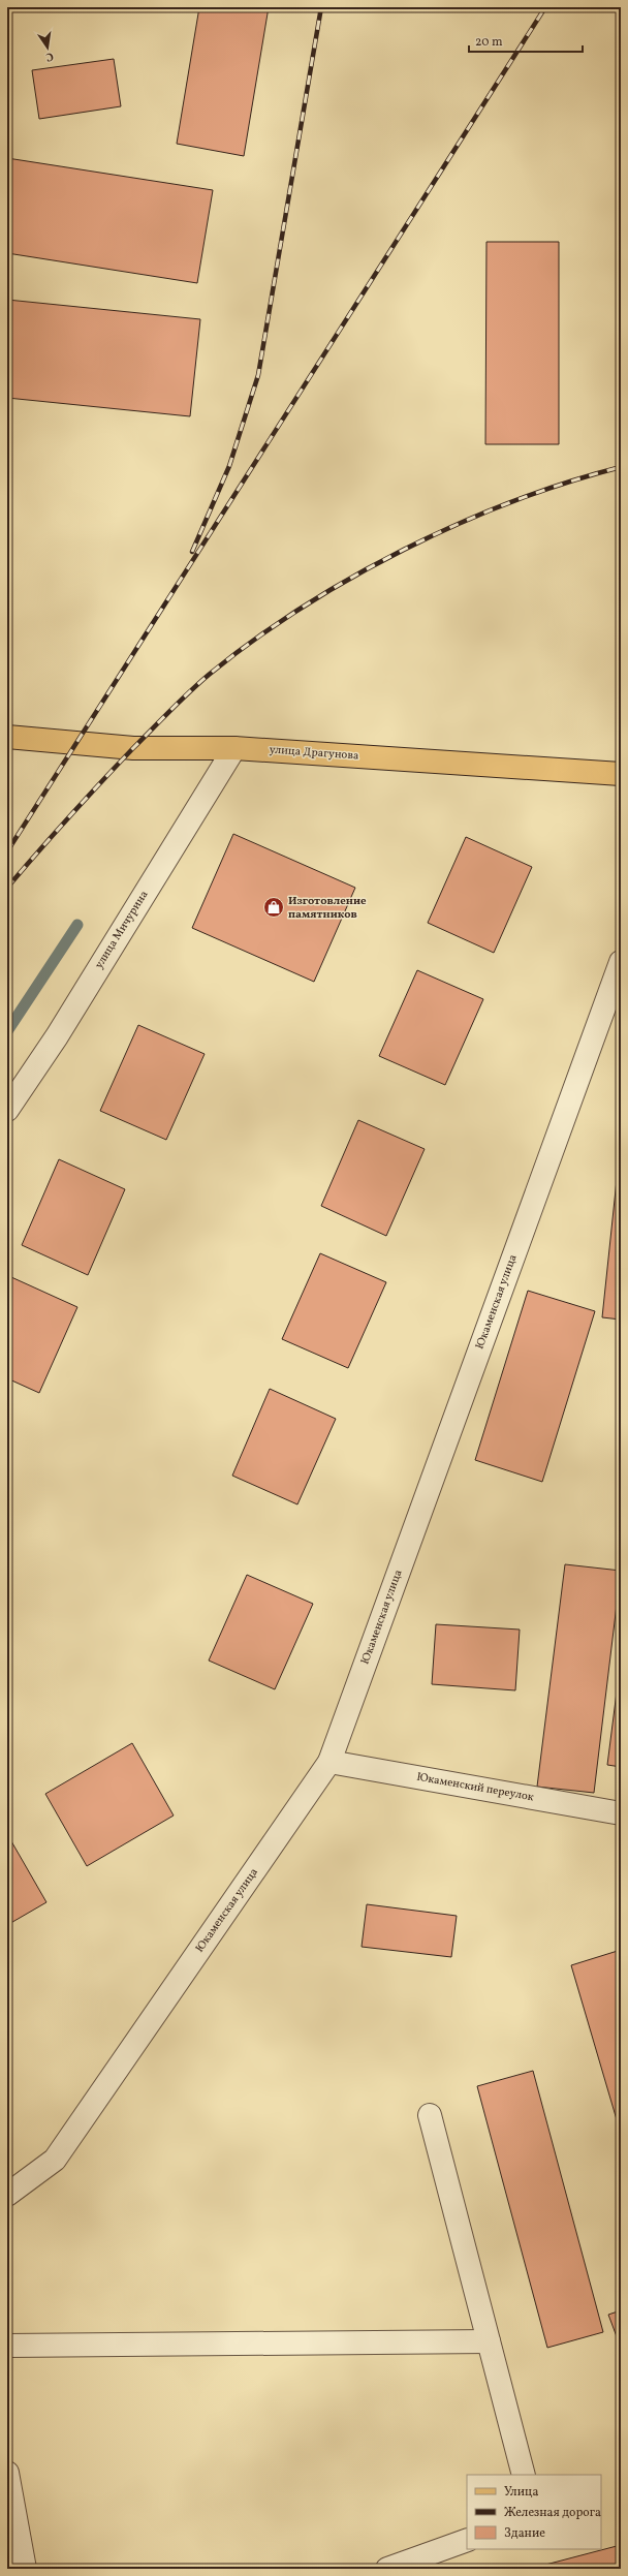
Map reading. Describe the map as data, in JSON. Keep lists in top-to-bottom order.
{
  "streets": {
    "main road": ["улица Драгунова"],
    "street": ["улица Мичурина", "Юкаменская улица", "Юкаменский переулок"]
  },
  "crossings": [
    ["улица Драгунова", "улица Мичурина"],
    ["Юкаменская улица", "Юкаменский переулок"]
  ],
  "places": {
    "shop": ["Изготовление памятников"]
  },
  "legend": ["Улица", "Железная дорога", "Здание"],
  "scale_bar": "20 m",
  "north": "bottom"
}
